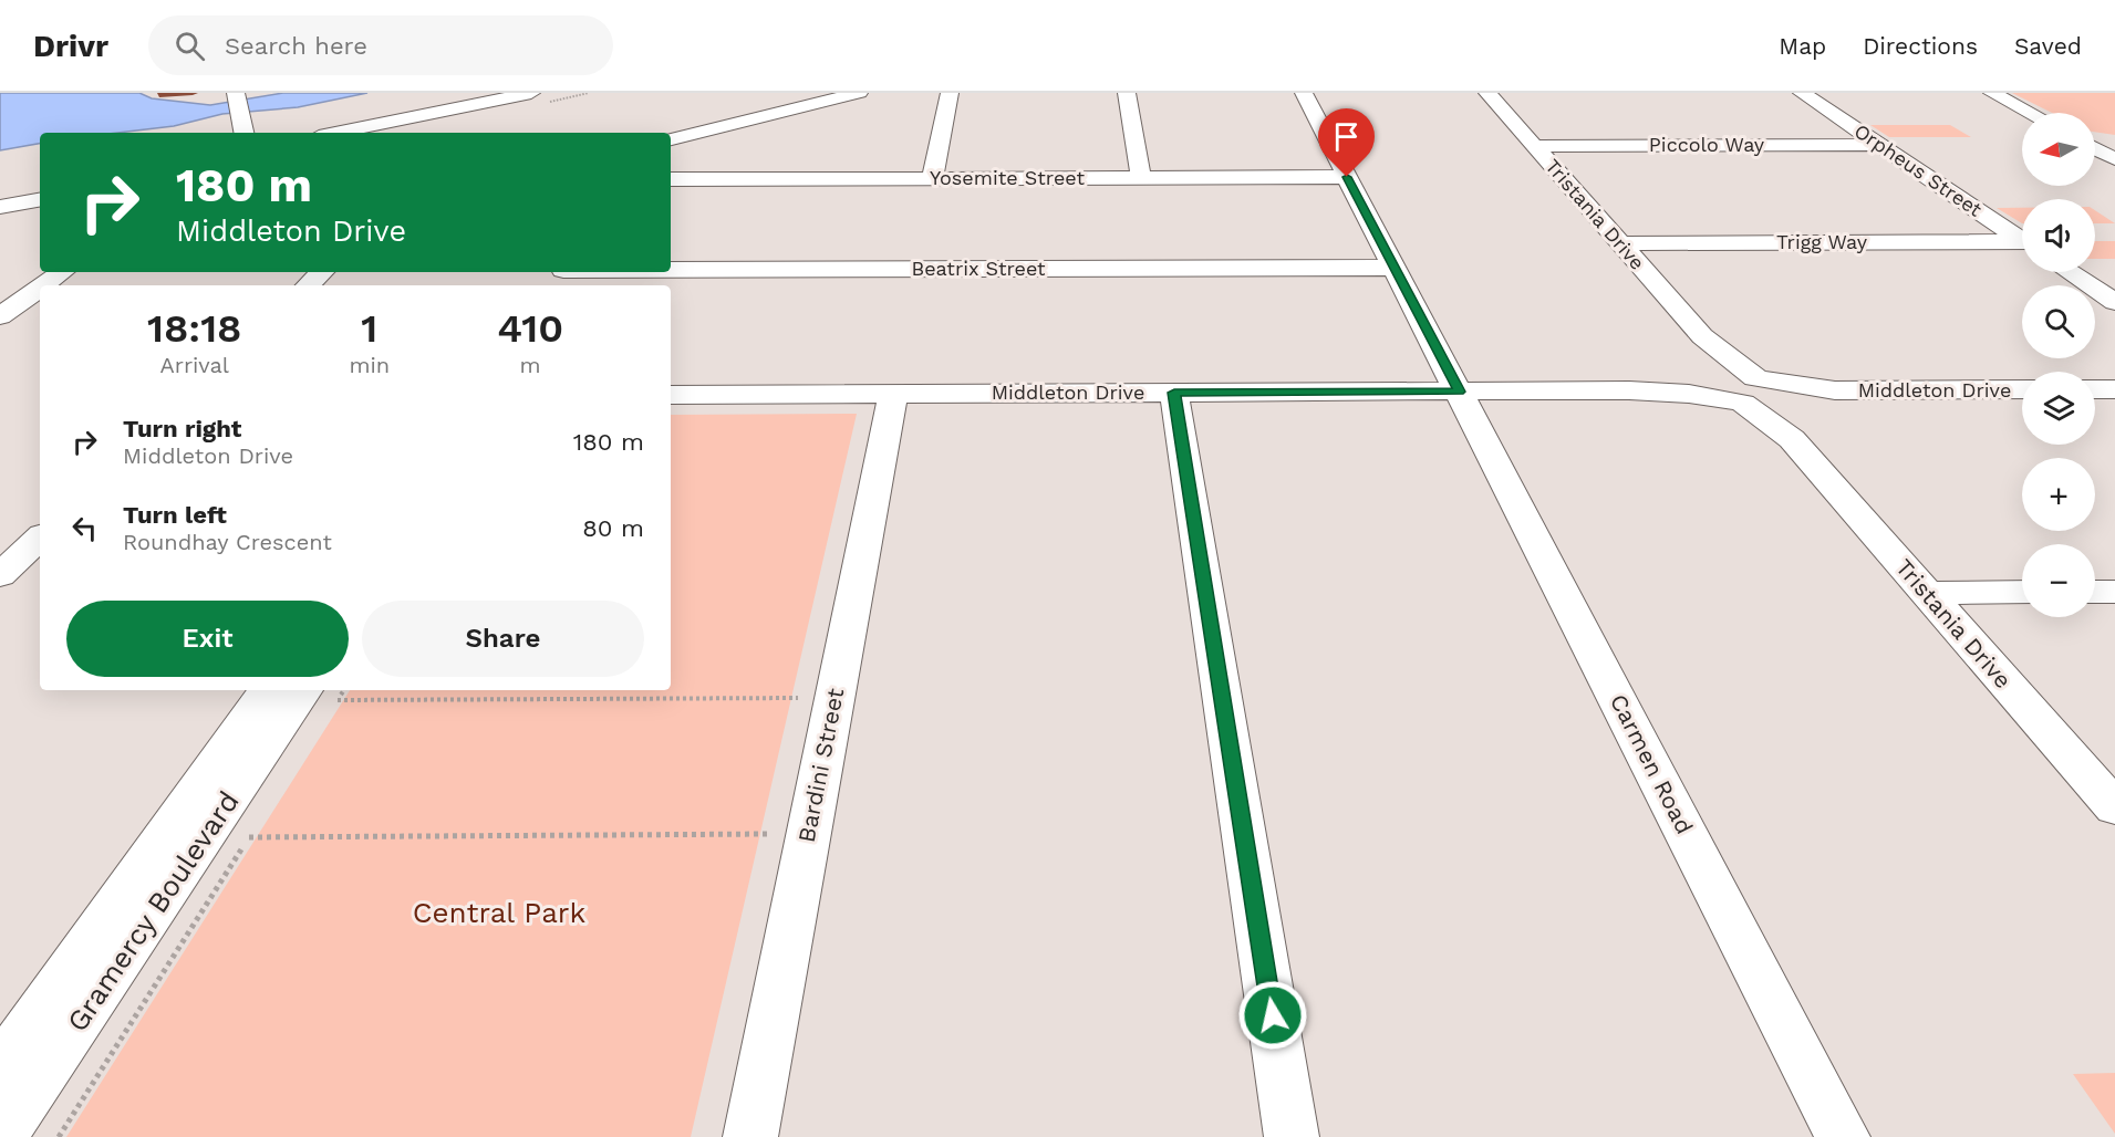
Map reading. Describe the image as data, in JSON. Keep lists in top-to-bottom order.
{
  "streets": {
    "street": [
      "Piccolo Way",
      "Orpheus Street",
      "Yosemite Street",
      "Tristania Drive",
      "Trigg Way",
      "Beatrix Street",
      "Middleton Drive",
      "Carmen Road",
      "Bardini Street",
      "Gramercy Boulevard"
    ]
  },
  "crossings": [
    ["Piccolo Way", "Orpheus Street"],
    ["Piccolo Way", "Tristania Drive"],
    ["Yosemite Street", "Carmen Road"],
    ["Tristania Drive", "Trigg Way"],
    ["Tristania Drive", "Middleton Drive"],
    ["Beatrix Street", "Carmen Road"],
    ["Middleton Drive", "Carmen Road"],
    ["Middleton Drive", "Bardini Street"]
  ],
  "parks": ["Central Park"],
  "north": "left",
  "page": {
    "header": "Drivr",
    "search": "Search here",
    "nav": ["Map", "Directions", "Saved"],
    "map_buttons": ["+", "−"],
    "turn": ["180 m", "Middleton Drive"],
    "eta": [
      "18:18",
      "Arrival",
      "1",
      "min",
      "410",
      "m"
    ],
    "list": [
      {
        "name": "Turn right",
        "note": "Middleton Drive",
        "value": "180 m"
      },
      {
        "name": "Turn left",
        "note": "Roundhay Crescent",
        "value": "80 m"
      }
    ],
    "buttons": ["Exit", "Share"]
  }
}
